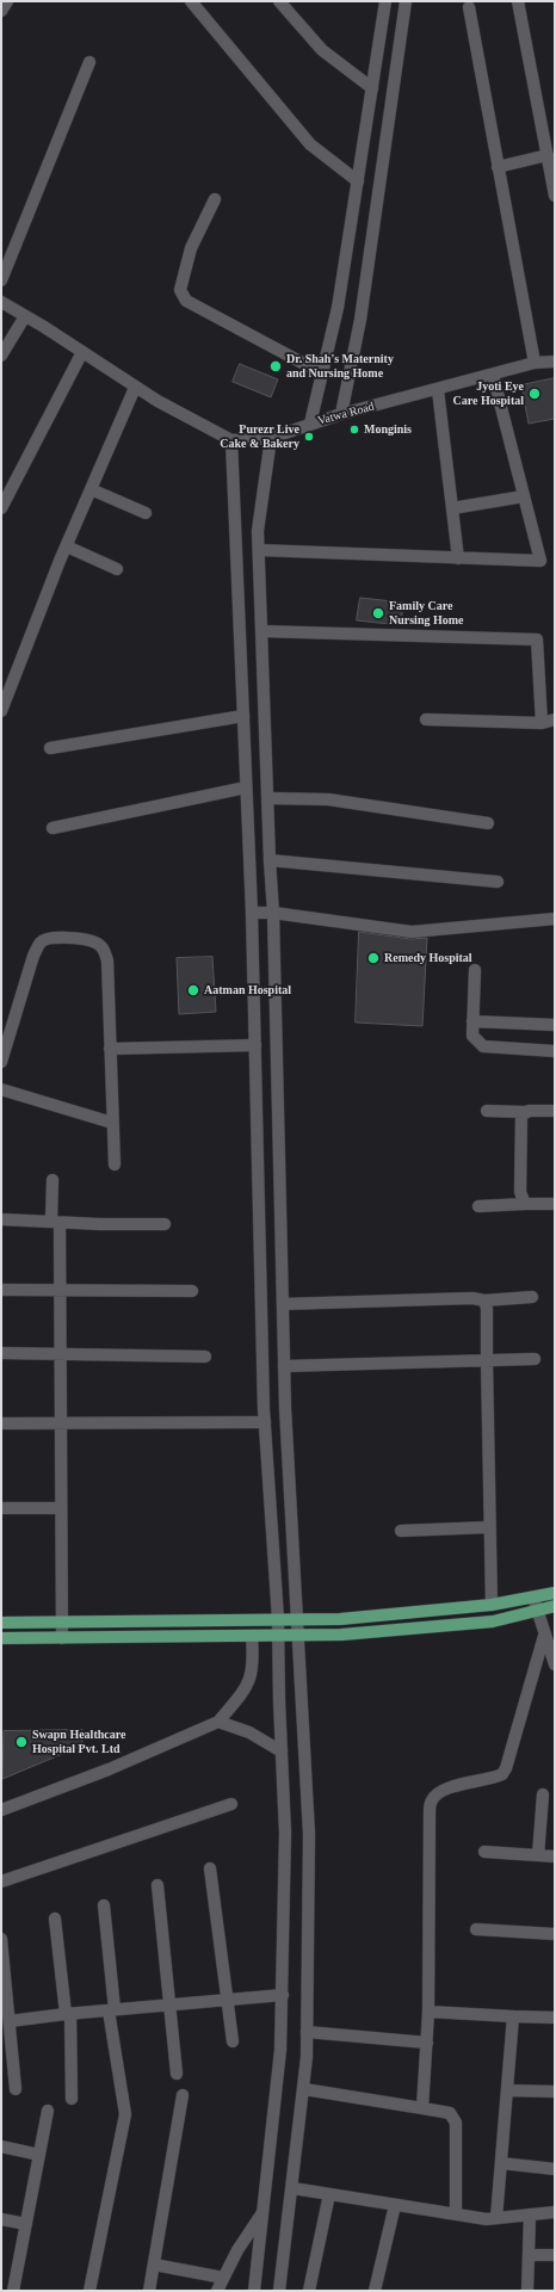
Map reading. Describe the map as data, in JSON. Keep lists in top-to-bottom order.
{
  "streets": {
    "street": ["Vatwa Road"]
  },
  "places": [
    "Dr. Shah's Maternity and Nursing Home",
    "Jyoti Eye Care Hospital",
    "Monginis",
    "Purezr Live Cake & Bakery",
    "Family Care Nursing Home",
    "Remedy Hospital",
    "Aatman Hospital",
    "Swapn Healthcare Hospital Pvt. Ltd"
  ]
}
